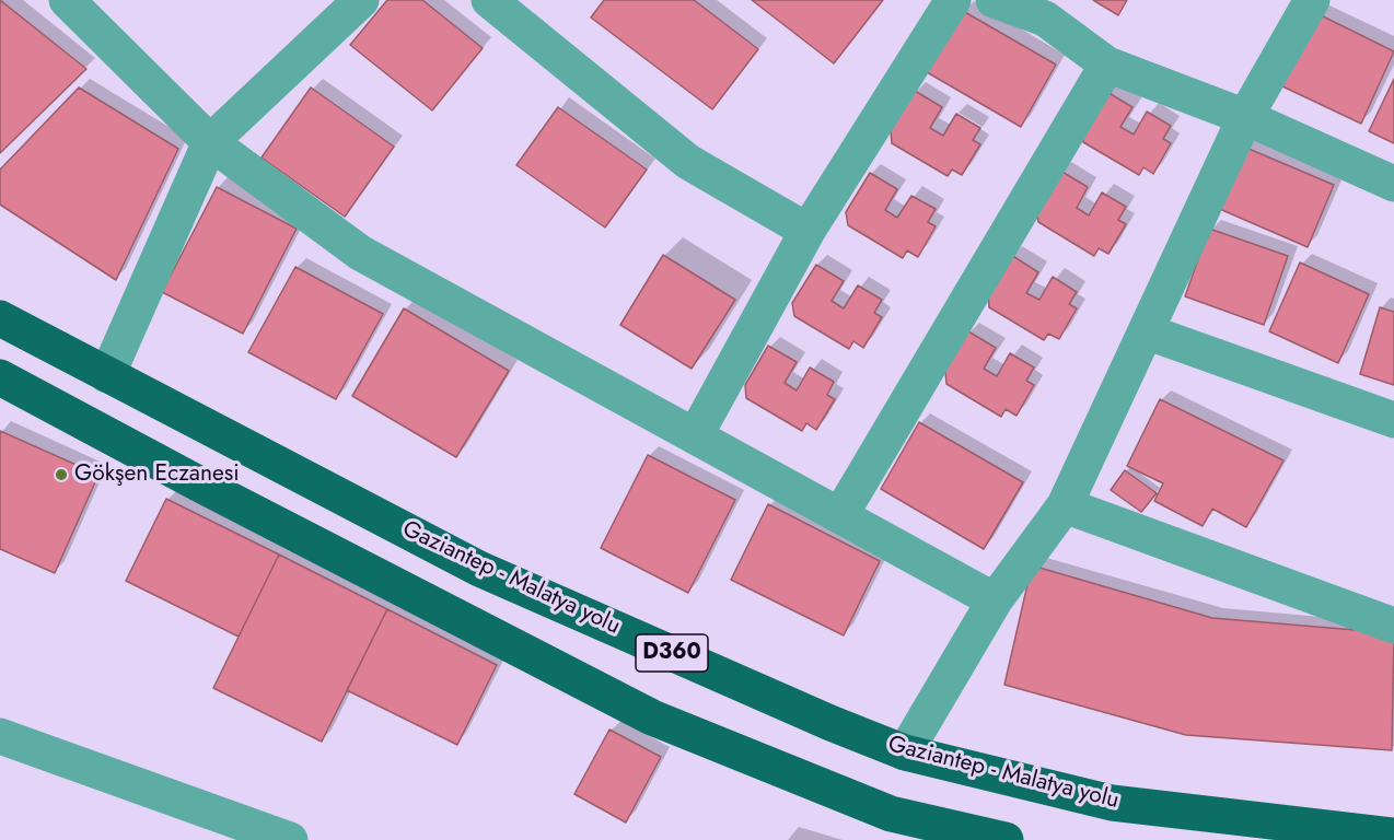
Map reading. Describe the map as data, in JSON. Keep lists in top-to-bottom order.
{
  "streets": {
    "highway": ["Gaziantep - Malatya yolu", "D360"]
  },
  "places": ["Gökşen Eczanesi"]
}
